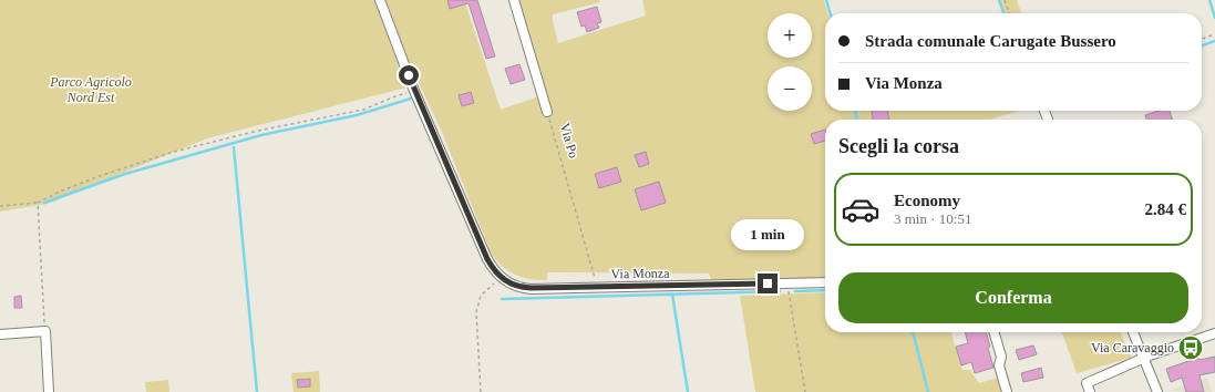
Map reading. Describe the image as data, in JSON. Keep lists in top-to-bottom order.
{
  "streets": {
    "street": ["Via Po", "Via Monza"]
  },
  "crossings": [
    ["Via Po", "Via Monza"]
  ],
  "parks": ["Parco Agricolo Nord Est"],
  "places": {
    "bus stop": ["Via Caravaggio"]
  },
  "page": {
    "map_buttons": ["+", "−"],
    "banner": ["Strada comunale Carugate Bussero", "Via Monza"],
    "heading": "Scegli la corsa",
    "list": [
      {
        "name": "Economy",
        "note": "3 min · 10:51",
        "value": "2.84 €"
      }
    ],
    "bubble": "1 min",
    "buttons": "Conferma"
  }
}
